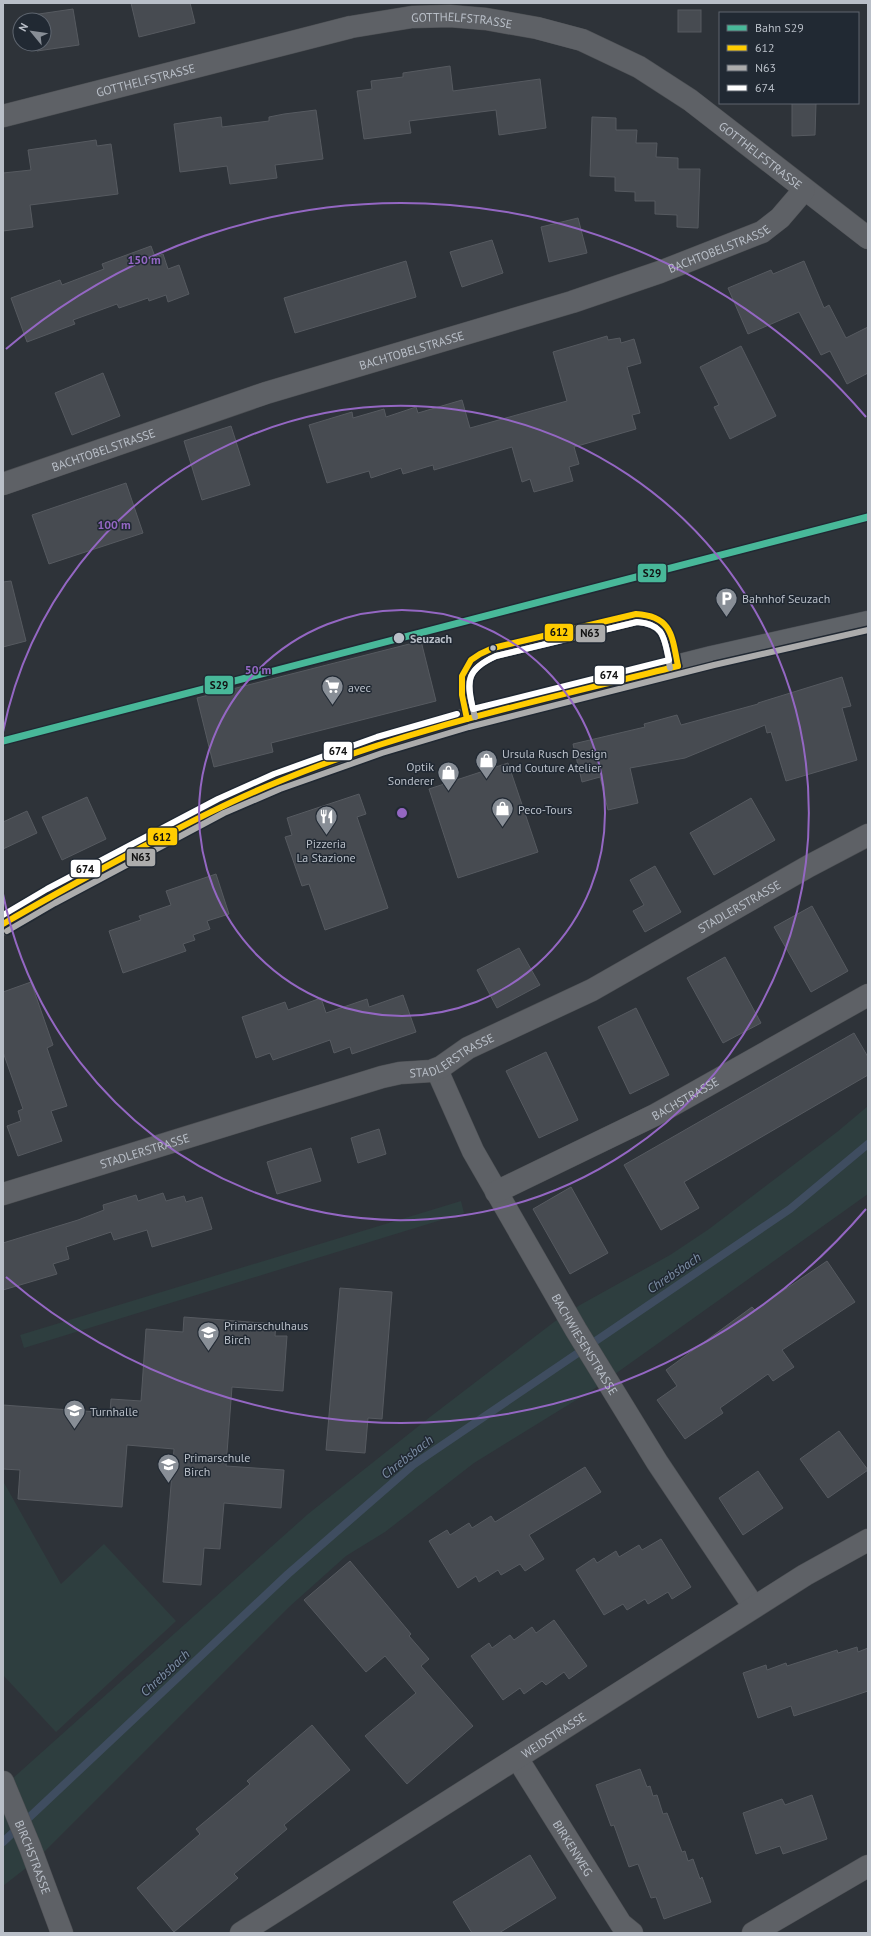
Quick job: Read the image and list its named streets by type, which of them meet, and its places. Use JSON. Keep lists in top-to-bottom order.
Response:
{
  "streets": {
    "street": [
      "GOTTHELFSTRASSE",
      "BACHTOBELSTRASSE",
      "STADLERSTRASSE",
      "BACHSTRASSE",
      "BACHWIESENSTRASSE",
      "WEIDSTRASSE",
      "BIRKENWEG",
      "BIRCHSTRASSE"
    ]
  },
  "crossings": [
    ["GOTTHELFSTRASSE", "BACHTOBELSTRASSE"],
    ["STADLERSTRASSE", "BACHWIESENSTRASSE"],
    ["BACHSTRASSE", "BACHWIESENSTRASSE"],
    ["BACHWIESENSTRASSE", "WEIDSTRASSE"],
    ["WEIDSTRASSE", "BIRKENWEG"]
  ],
  "water": ["Chrebsbach"],
  "places": {
    "parking": ["Bahnhof Seuzach"],
    "other": ["Seuzach"],
    "supermarket": ["avec"],
    "shop": ["Ursula Rusch Design und Couture Atelier", "Optik Sonderer", "Peco-Tours"],
    "restaurant": ["Pizzeria La Stazione"],
    "school or university": ["Primarschulhaus Birch", "Turnhalle", "Primarschule Birch"]
  },
  "lines": [
    "rail line S29",
    "transit line 612",
    "transit line N63",
    "transit line 674"
  ],
  "legend": [
    "Bahn S29",
    "612",
    "N63",
    "674"
  ],
  "north": "top left",
  "rings": ["150 m", "100 m", "50 m"]
}
